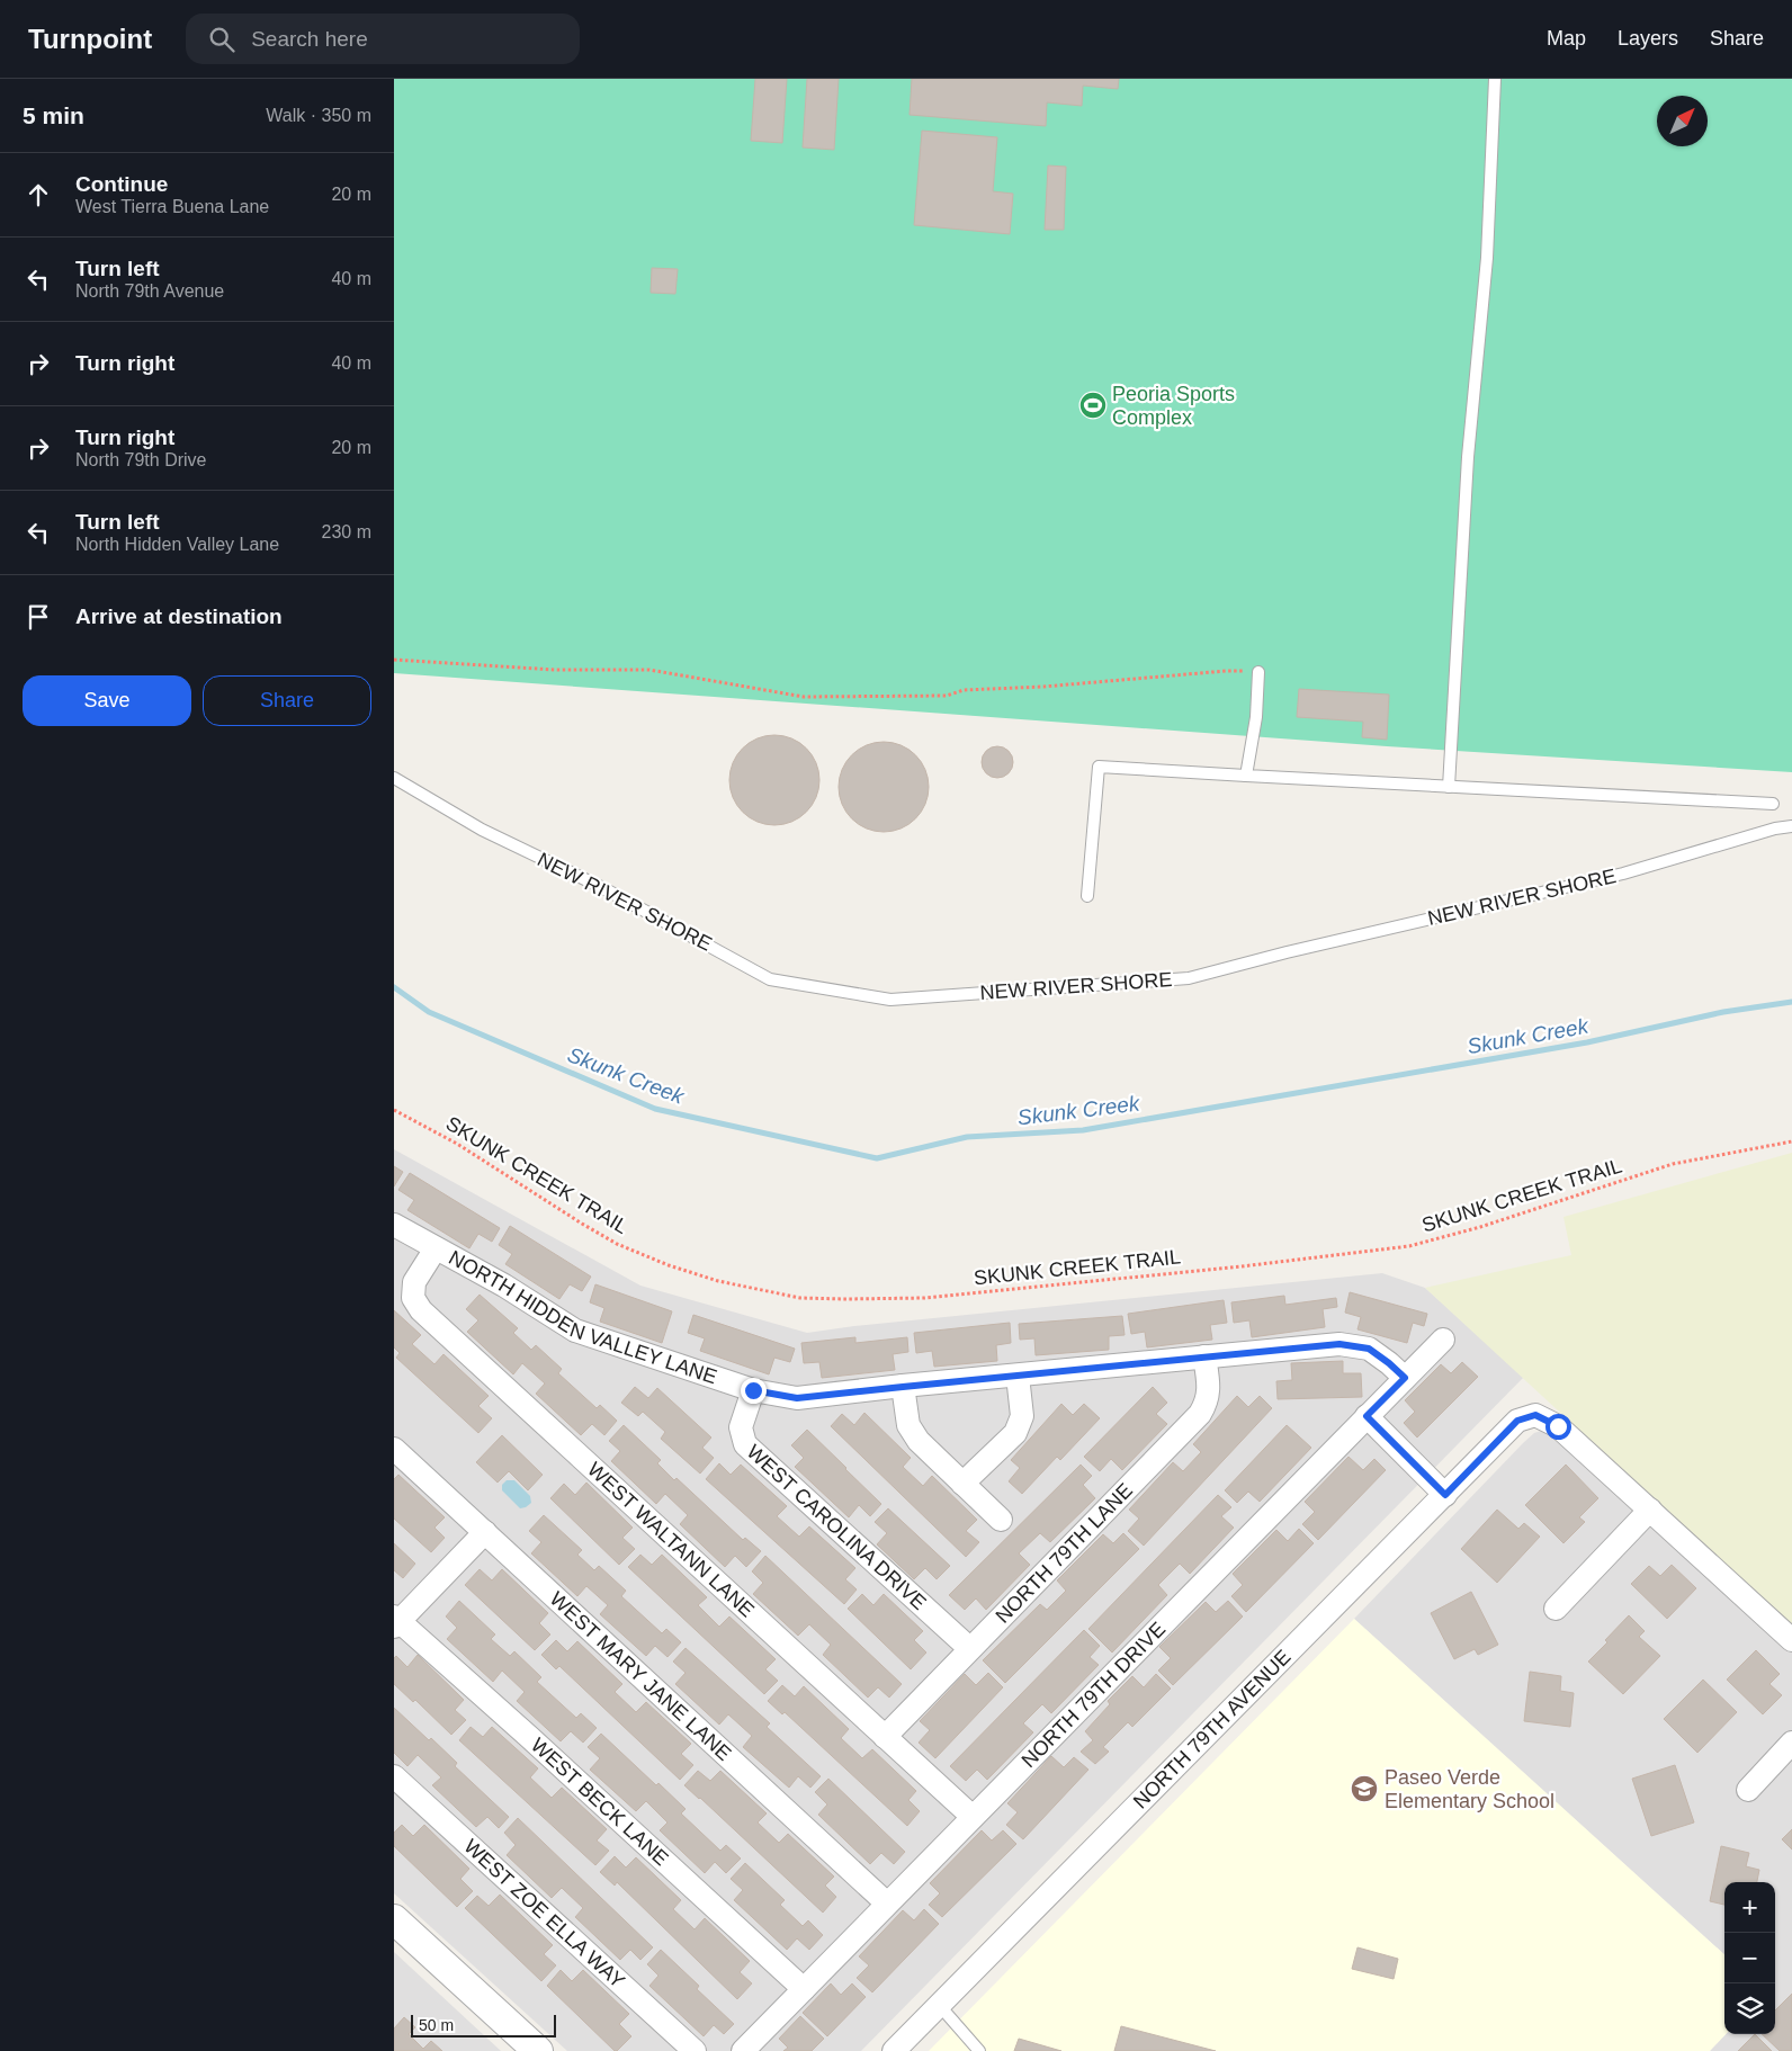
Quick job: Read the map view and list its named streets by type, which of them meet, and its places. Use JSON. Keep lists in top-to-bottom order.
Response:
{
  "streets": {
    "street": [
      "NORTH HIDDEN VALLEY LANE",
      "WEST CAROLINA DRIVE",
      "WEST WALTANN LANE",
      "NORTH 79TH LANE",
      "WEST MARY JANE LANE",
      "NORTH 79TH DRIVE",
      "NORTH 79TH AVENUE",
      "WEST BECK LANE",
      "WEST ZOE ELLA WAY"
    ],
    "lane": ["NEW RIVER SHORE"],
    "path": ["SKUNK CREEK TRAIL"]
  },
  "crossings": [
    ["NORTH HIDDEN VALLEY LANE", "WEST CAROLINA DRIVE"],
    ["NORTH HIDDEN VALLEY LANE", "WEST WALTANN LANE"],
    ["NORTH HIDDEN VALLEY LANE", "NORTH 79TH LANE"],
    ["NORTH HIDDEN VALLEY LANE", "NORTH 79TH DRIVE"],
    ["WEST CAROLINA DRIVE", "NORTH 79TH LANE"],
    ["WEST WALTANN LANE", "NORTH 79TH LANE"],
    ["WEST WALTANN LANE", "NORTH 79TH DRIVE"],
    ["WEST MARY JANE LANE", "NORTH 79TH DRIVE"],
    ["NORTH 79TH DRIVE", "WEST BECK LANE"]
  ],
  "water": ["Skunk Creek"],
  "places": {
    "sports": ["Peoria Sports Complex"],
    "school or university": ["Paseo Verde Elementary School"]
  },
  "scale_bar": "50 m",
  "north": "top right",
  "page": {
    "header": "Turnpoint",
    "search": "Search here",
    "nav": ["Map", "Layers", "Share"],
    "heading": ["5 min", "Walk · 350 m"],
    "list": [
      ["Continue", "West Tierra Buena Lane", "20 m"],
      ["Turn left", "North 79th Avenue", "40 m"],
      ["Turn right", "40 m"],
      ["Turn right", "North 79th Drive", "20 m"],
      ["Turn left", "North Hidden Valley Lane", "230 m"],
      "Arrive at destination"
    ],
    "buttons": ["Save", "Share"],
    "map_buttons": ["+", "−"],
    "scale": "50 m"
  }
}
